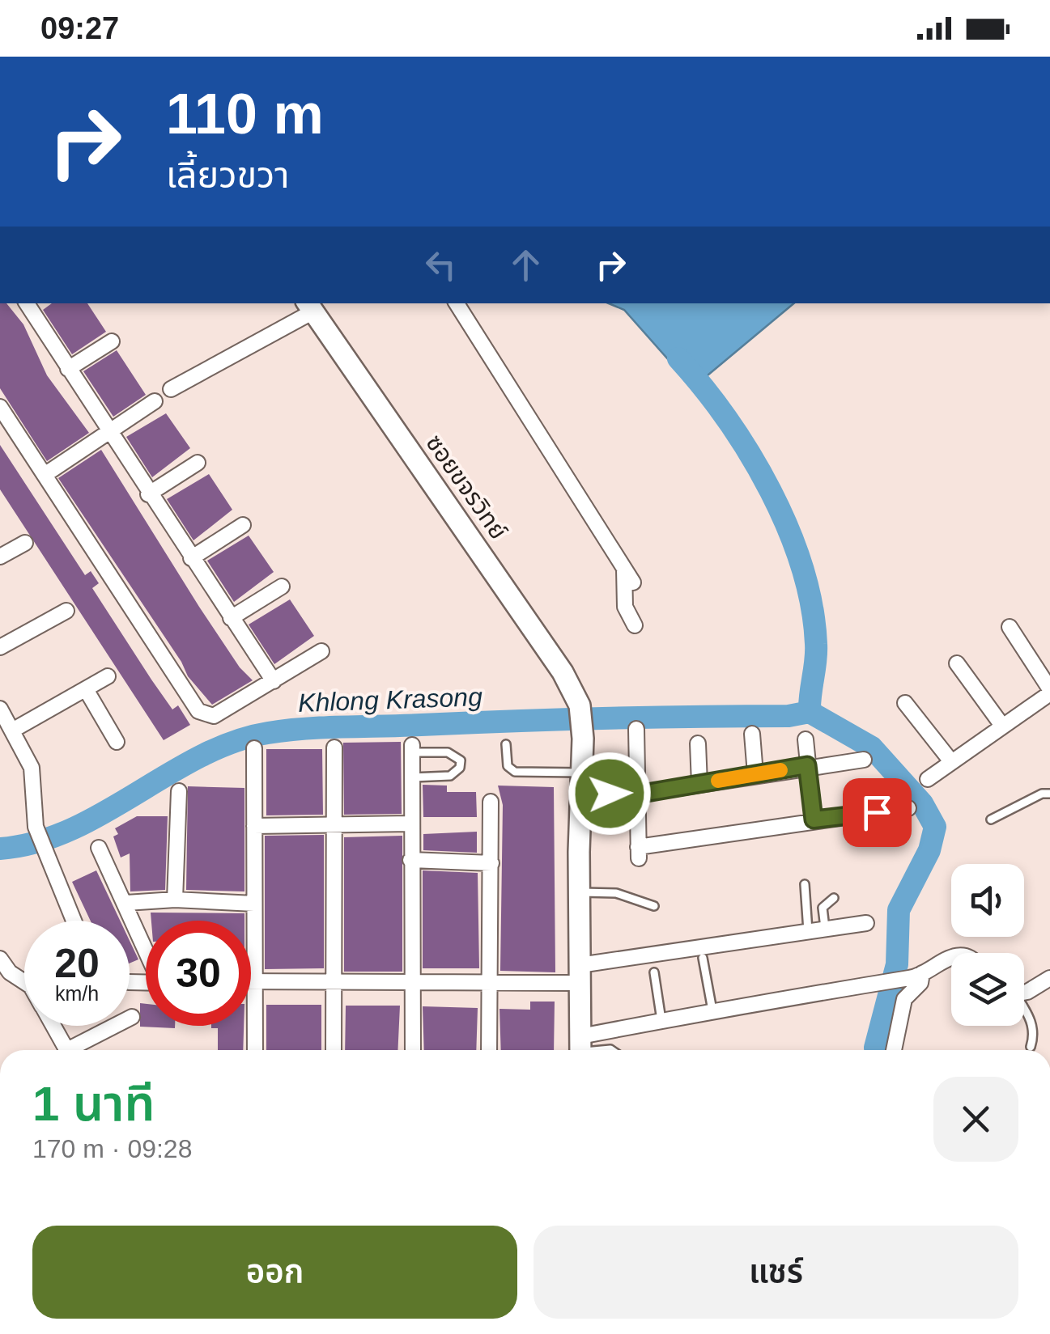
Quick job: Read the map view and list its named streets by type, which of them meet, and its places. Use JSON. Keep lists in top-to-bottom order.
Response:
{
  "streets": {
    "street": ["ซอยขจรวิทย์"]
  },
  "water": ["Khlong Krasong"],
  "page": {
    "status": "09:27",
    "turn": ["110 m", "เลี้ยวขวา"],
    "speed": "20 km/h",
    "limit": "30",
    "heading": ["1 นาที", "170 m · 09:28"],
    "buttons": ["ออก", "แชร์"]
  }
}
